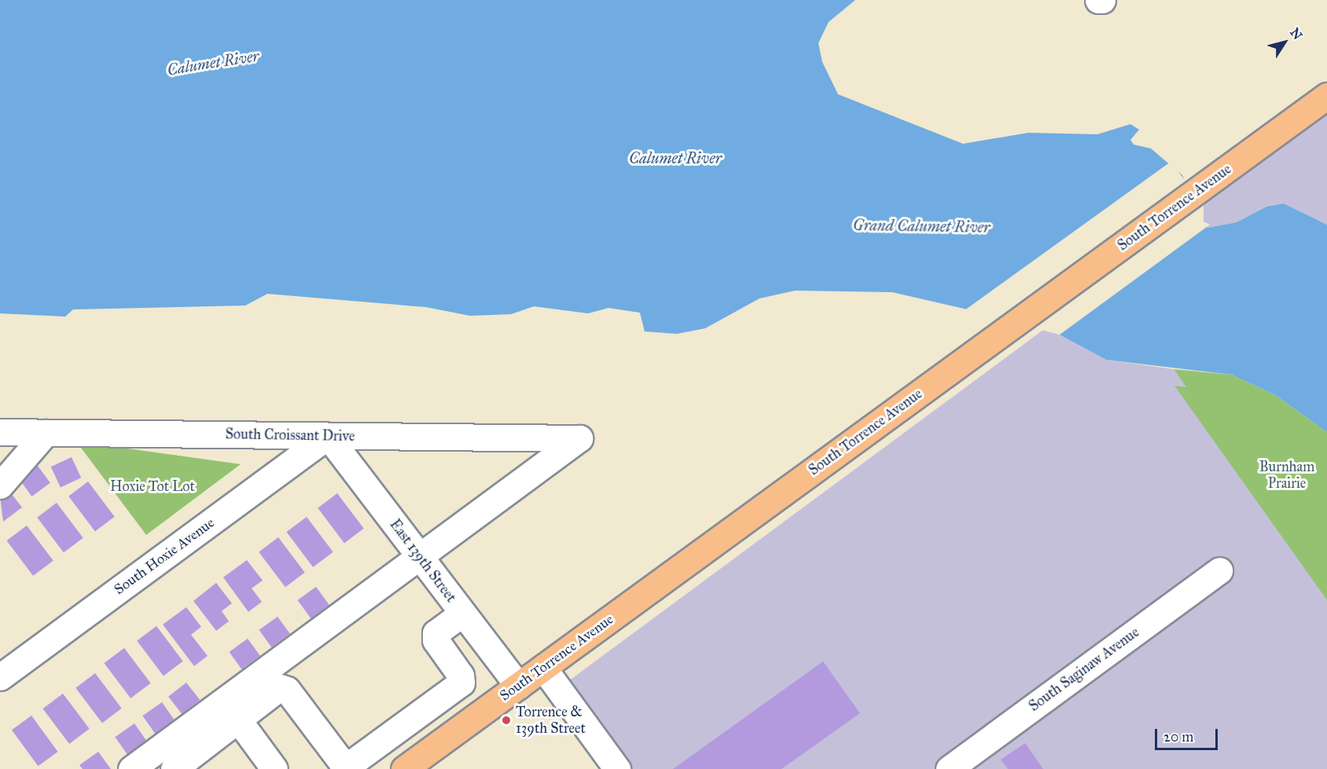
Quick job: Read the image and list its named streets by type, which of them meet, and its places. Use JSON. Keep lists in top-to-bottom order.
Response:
{
  "streets": {
    "main road": ["South Torrence Avenue"],
    "street": [
      "South Croissant Drive",
      "South Hoxie Avenue",
      "East 139th Street",
      "South Saginaw Avenue"
    ]
  },
  "crossings": [
    ["South Torrence Avenue", "East 139th Street"],
    ["South Croissant Drive", "South Hoxie Avenue"],
    ["South Croissant Drive", "East 139th Street"],
    ["South Hoxie Avenue", "East 139th Street"]
  ],
  "water": ["Calumet River", "Grand Calumet River"],
  "parks": ["Burnham Prairie", "Hoxie Tot Lot"],
  "places": ["Torrence & 139th Street"],
  "scale_bar": "20 m",
  "north": "top right"
}
